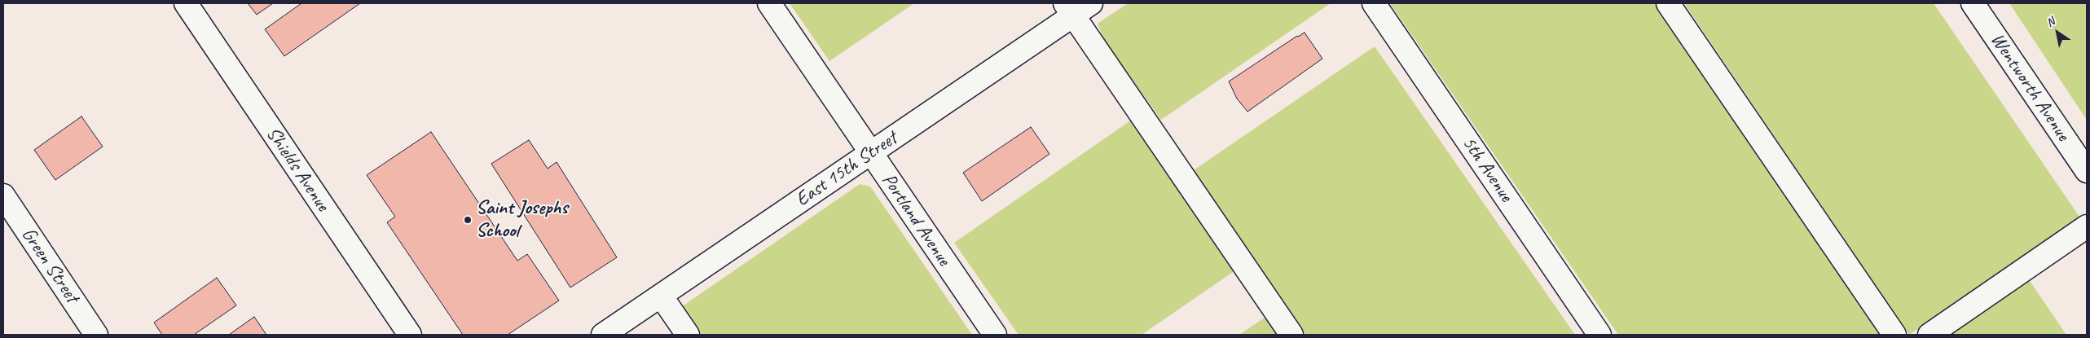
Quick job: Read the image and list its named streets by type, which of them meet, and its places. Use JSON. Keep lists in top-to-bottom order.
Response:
{
  "streets": {
    "street": [
      "Wentworth Avenue",
      "Shields Avenue",
      "East 15th Street",
      "5th Avenue",
      "Portland Avenue",
      "Green Street"
    ]
  },
  "crossings": [
    ["East 15th Street", "Portland Avenue"]
  ],
  "places": ["Saint Josephs School"],
  "north": "top left"
}
